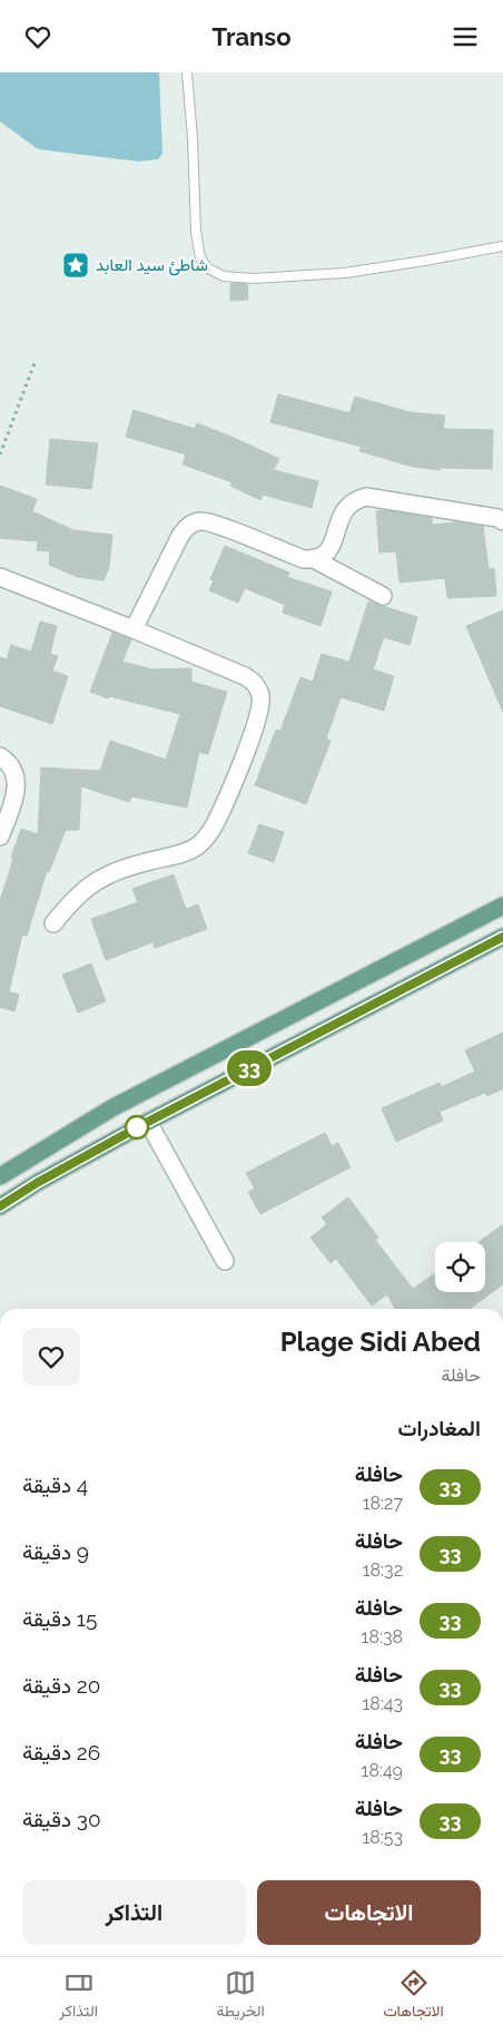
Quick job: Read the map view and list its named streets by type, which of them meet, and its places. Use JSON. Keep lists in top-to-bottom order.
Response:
{
  "places": {
    "place": ["شاطئ سيد العابد"]
  },
  "lines": ["bus line 33"],
  "page": {
    "header": "Transo",
    "on_map": "33",
    "heading": [
      ["Plage Sidi Abed", "حافلة"],
      "المغادرات"
    ],
    "list": [
      {
        "mark": "33",
        "name": "حافلة",
        "note": "18:27",
        "value": "4 دقيقة"
      },
      {
        "mark": "33",
        "name": "حافلة",
        "note": "18:32",
        "value": "9 دقيقة"
      },
      {
        "mark": "33",
        "name": "حافلة",
        "note": "18:38",
        "value": "15 دقيقة"
      },
      {
        "mark": "33",
        "name": "حافلة",
        "note": "18:43",
        "value": "20 دقيقة"
      },
      {
        "mark": "33",
        "name": "حافلة",
        "note": "18:49",
        "value": "26 دقيقة"
      },
      {
        "mark": "33",
        "name": "حافلة",
        "note": "18:53",
        "value": "30 دقيقة"
      }
    ],
    "buttons": ["الاتجاهات", "التذاكر"],
    "tabs": ["الاتجاهات", "الخريطة", "التذاكر"]
  }
}
